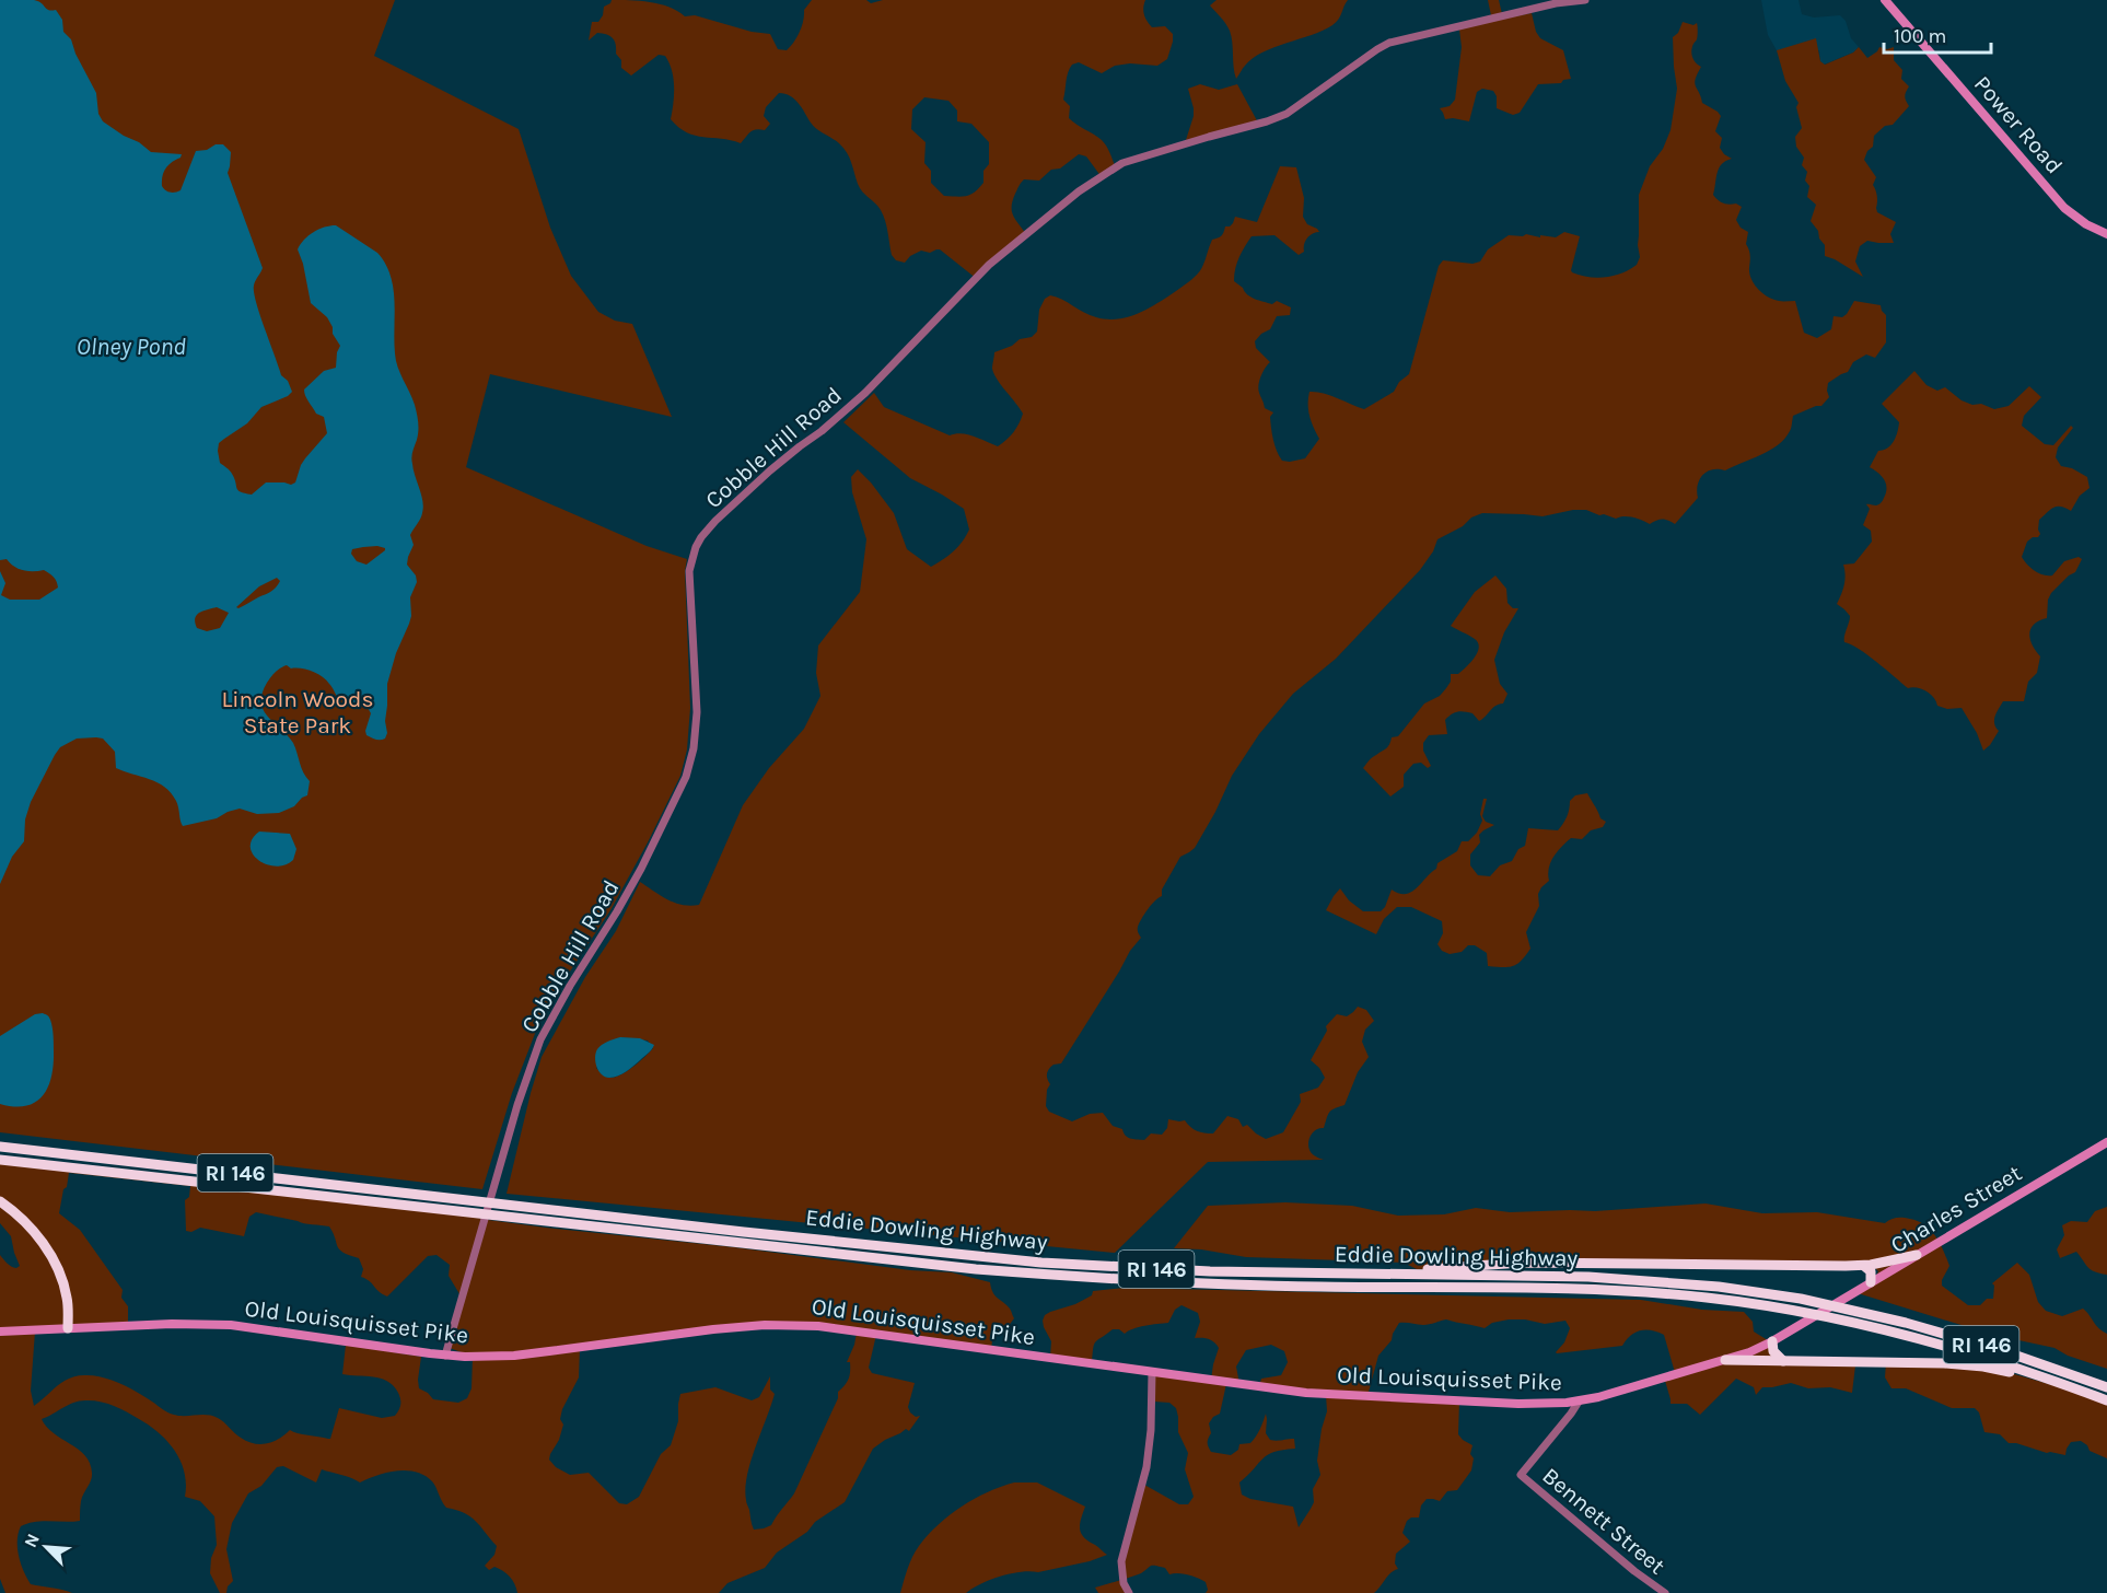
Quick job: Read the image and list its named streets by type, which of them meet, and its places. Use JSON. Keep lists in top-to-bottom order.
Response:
{
  "streets": {
    "highway": ["RI 146", "Eddie Dowling Highway"],
    "main road": ["Power Road", "Charles Street", "Old Louisquisset Pike"],
    "street": ["Cobble Hill Road", "Bennett Street"]
  },
  "crossings": [
    ["Cobble Hill Road", "Old Louisquisset Pike"],
    ["RI 146", "Eddie Dowling Highway"],
    ["Charles Street", "Old Louisquisset Pike"],
    ["Old Louisquisset Pike", "Bennett Street"]
  ],
  "water": ["Olney Pond"],
  "parks": ["Lincoln Woods State Park"],
  "scale_bar": "100 m",
  "north": "top left"
}
